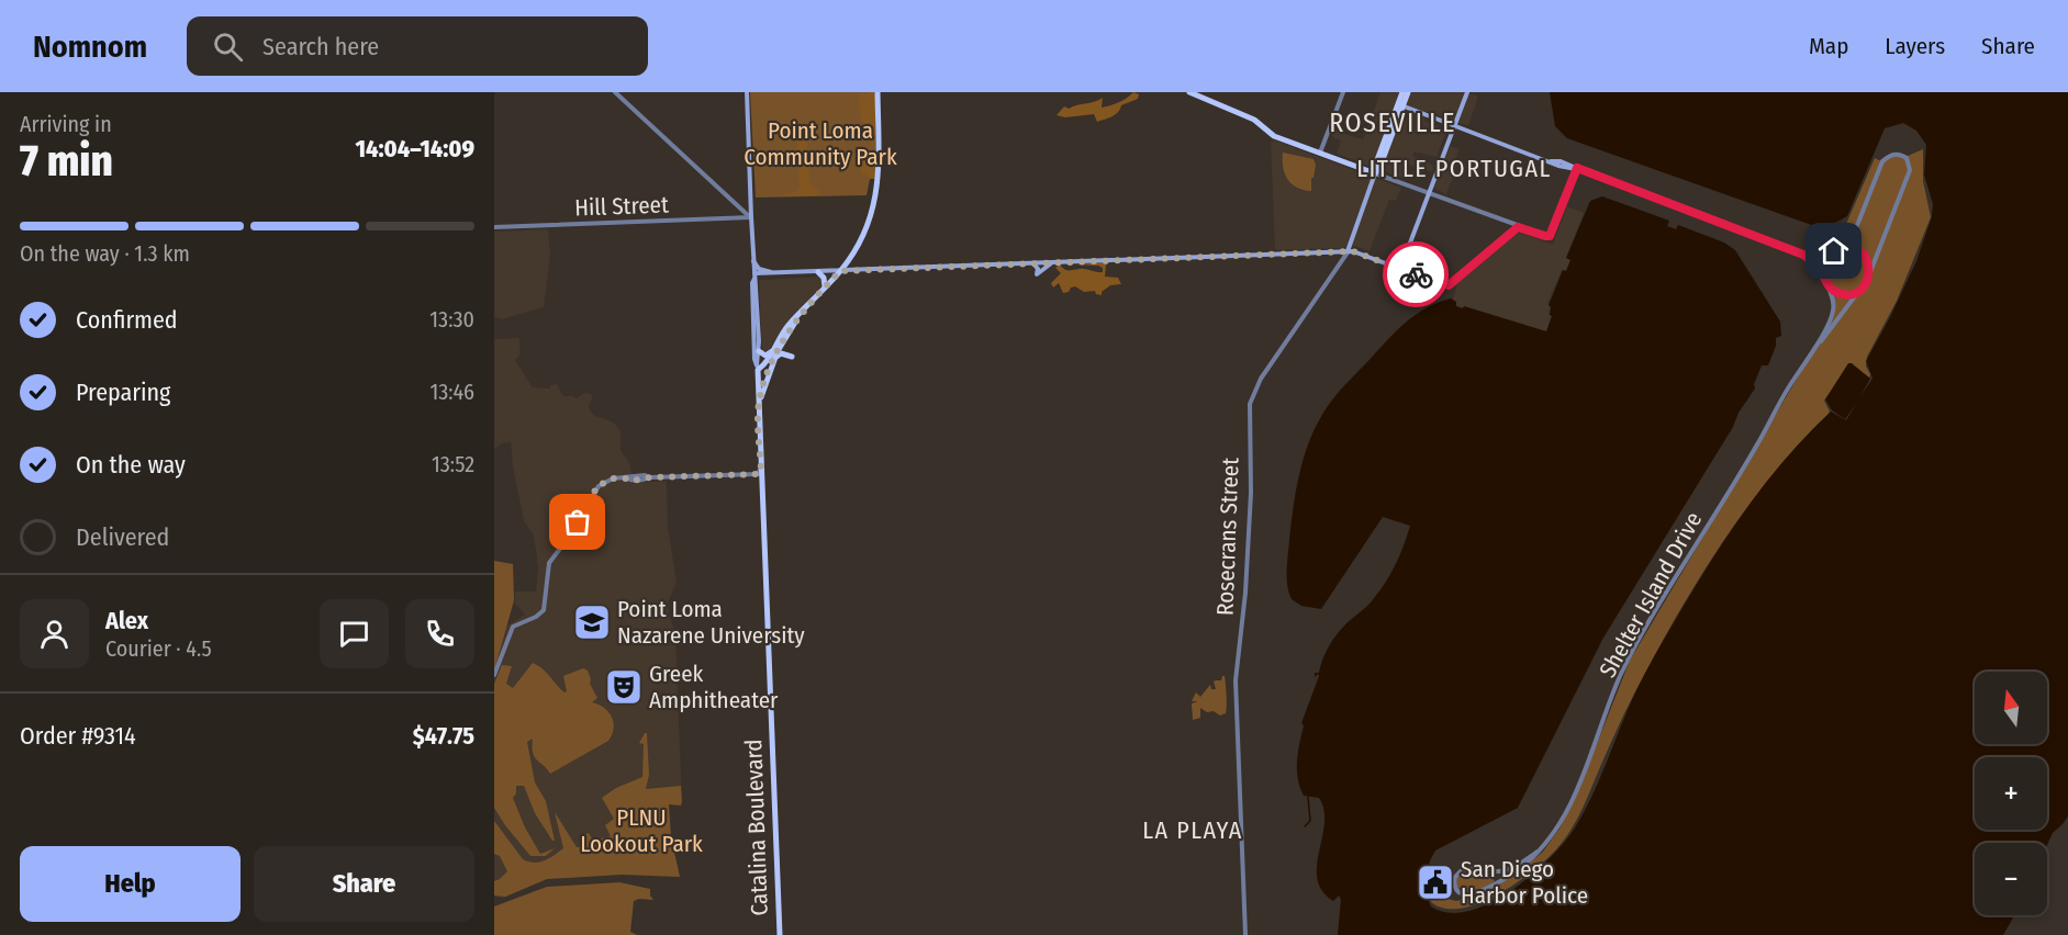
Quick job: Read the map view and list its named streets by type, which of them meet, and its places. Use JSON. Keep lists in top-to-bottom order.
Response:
{
  "streets": {
    "main road": ["Rosecrans Street", "Shelter Island Drive", "Catalina Boulevard"],
    "street": ["Hill Street"]
  },
  "crossings": [
    ["Hill Street", "Catalina Boulevard"]
  ],
  "districts": ["ROSEVILLE", "LITTLE PORTUGAL", "LA PLAYA"],
  "parks": ["Point Loma Community Park", "PLNU Lookout Park"],
  "places": {
    "school or university": ["Point Loma Nazarene University"],
    "theatre": ["Greek Amphitheater"],
    "public building": ["San Diego Harbor Police"]
  },
  "north": "top",
  "page": {
    "header": "Nomnom",
    "search": "Search here",
    "nav": ["Map", "Layers", "Share"],
    "heading": ["7 min", "Arriving in", "14:04–14:09"],
    "panel": [
      "Alex",
      "Courier · 4.5",
      "Order #9314",
      "$47.75"
    ],
    "bar": "On the way · 1.3 km",
    "list": [
      ["Confirmed", "13:30"],
      ["Preparing", "13:46"],
      ["On the way", "13:52"],
      "Delivered"
    ],
    "map_buttons": ["+", "−"],
    "buttons": ["Help", "Share"]
  }
}
